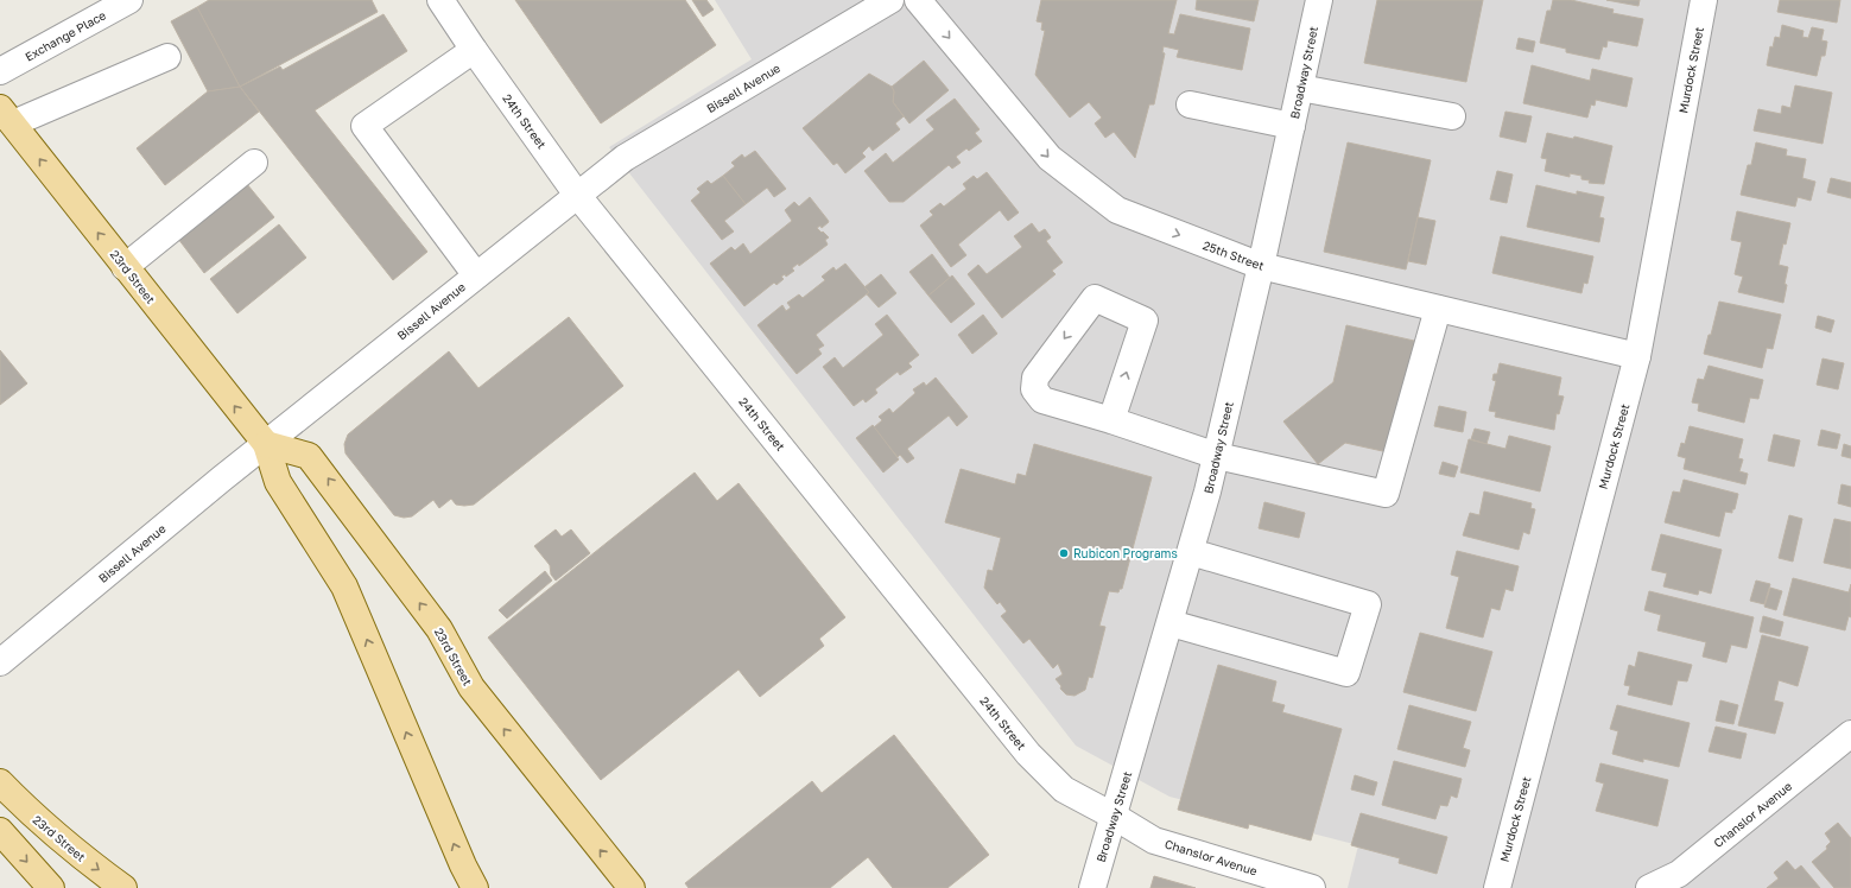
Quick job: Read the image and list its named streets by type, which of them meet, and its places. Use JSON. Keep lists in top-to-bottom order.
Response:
{
  "streets": {
    "main road": ["23rd Street"],
    "street": [
      "Exchange Place",
      "Murdock Street",
      "Broadway Street",
      "Bissell Avenue",
      "24th Street",
      "25th Street",
      "Chanslor Avenue"
    ]
  },
  "crossings": [
    ["Murdock Street", "25th Street"],
    ["Broadway Street", "24th Street"],
    ["Broadway Street", "25th Street"],
    ["Broadway Street", "Chanslor Avenue"],
    ["Bissell Avenue", "24th Street"],
    ["Bissell Avenue", "23rd Street"],
    ["24th Street", "Chanslor Avenue"]
  ],
  "one_way": ["25th Street"],
  "places": ["Rubicon Programs"]
}
